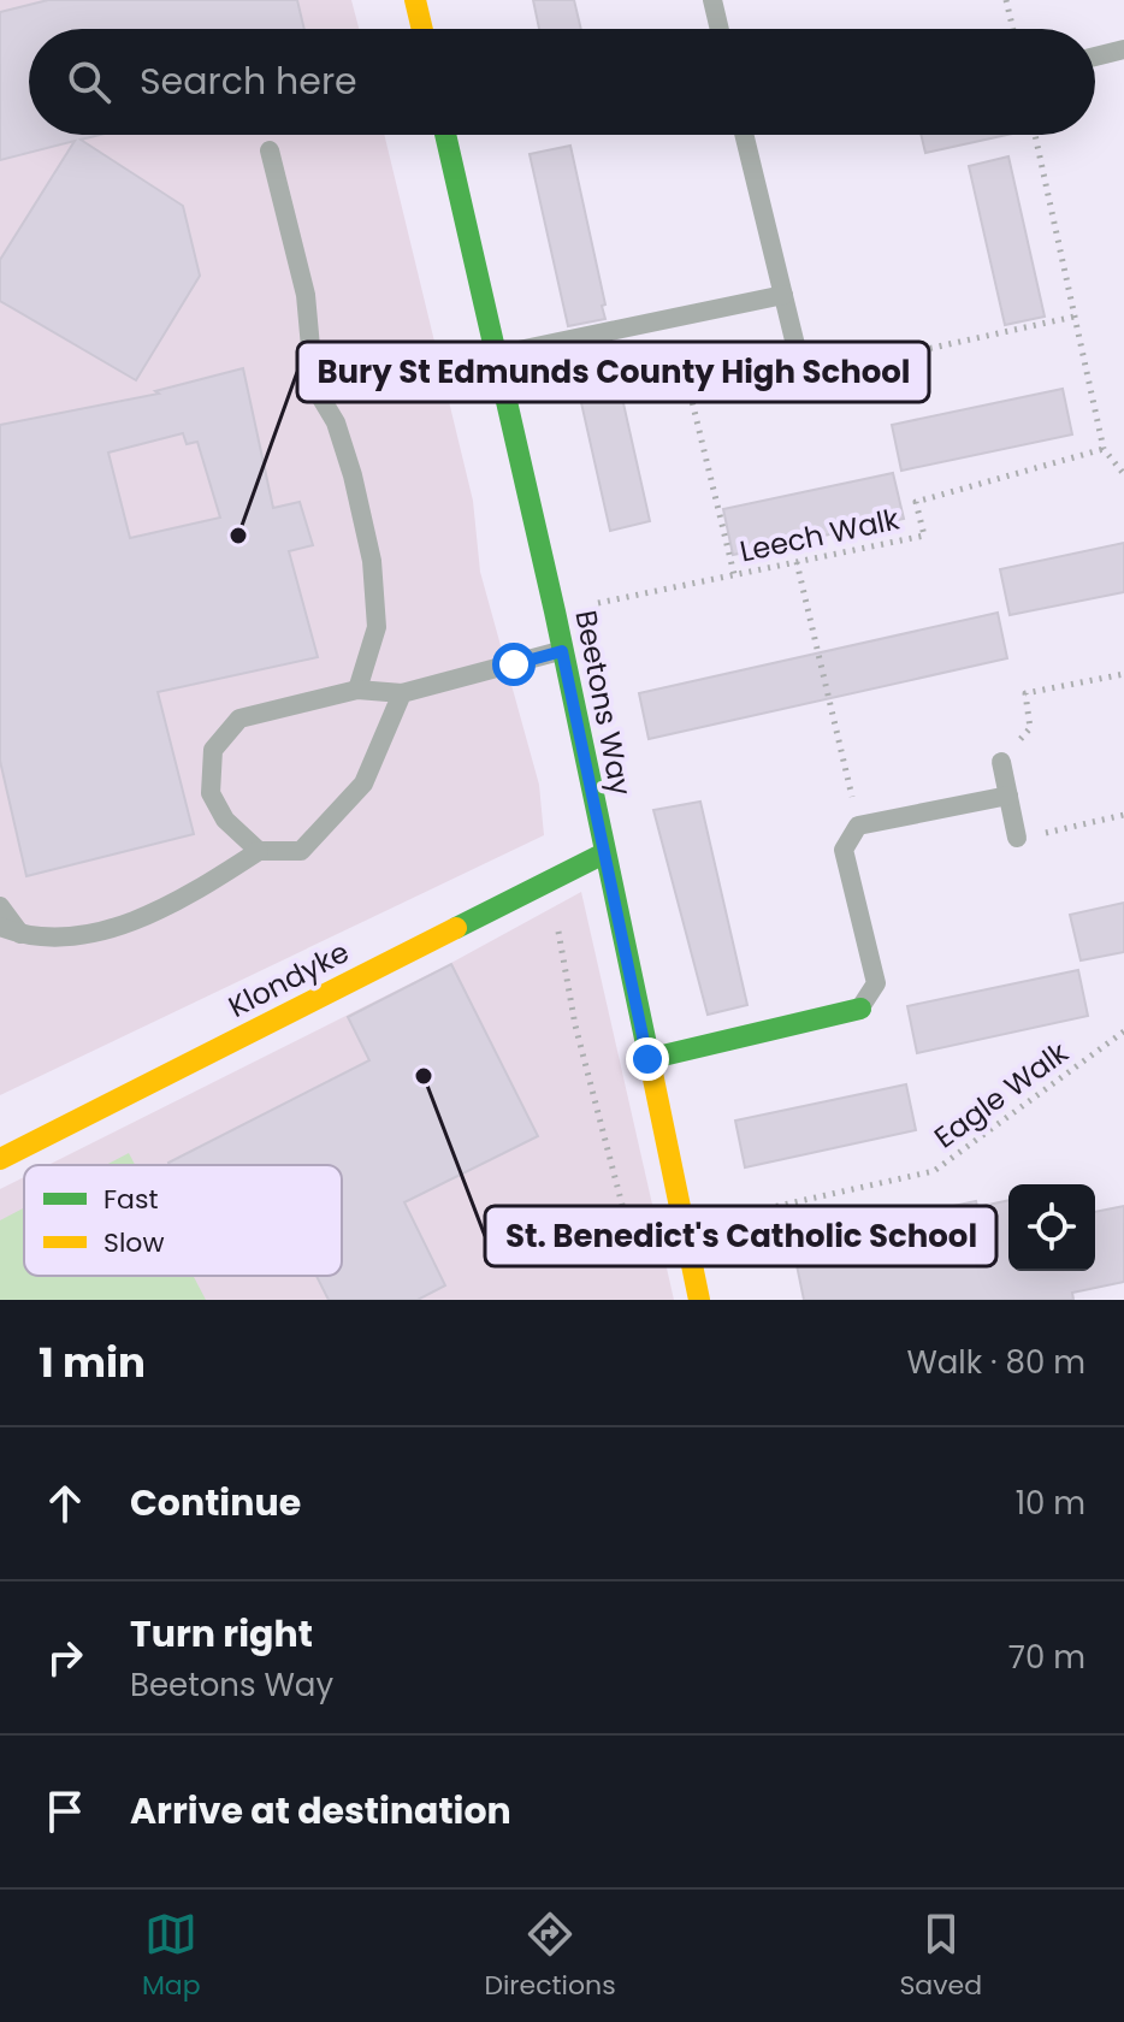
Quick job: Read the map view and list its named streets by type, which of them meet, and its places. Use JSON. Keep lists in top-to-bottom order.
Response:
{
  "streets": {
    "street": ["Beetons Way", "Klondyke"],
    "path": ["Leech Walk", "Eagle Walk"]
  },
  "crossings": [
    ["Leech Walk", "Beetons Way"],
    ["Beetons Way", "Klondyke"]
  ],
  "places": ["Bury St Edmunds County High School", "St. Benedict's Catholic School"],
  "legend": ["Fast", "Slow"],
  "page": {
    "search": "Search here",
    "heading": ["1 min", "Walk · 80 m"],
    "list": [
      ["Continue", "10 m"],
      ["Turn right", "Beetons Way", "70 m"],
      "Arrive at destination"
    ],
    "nav": ["Map", "Directions", "Saved"]
  }
}
